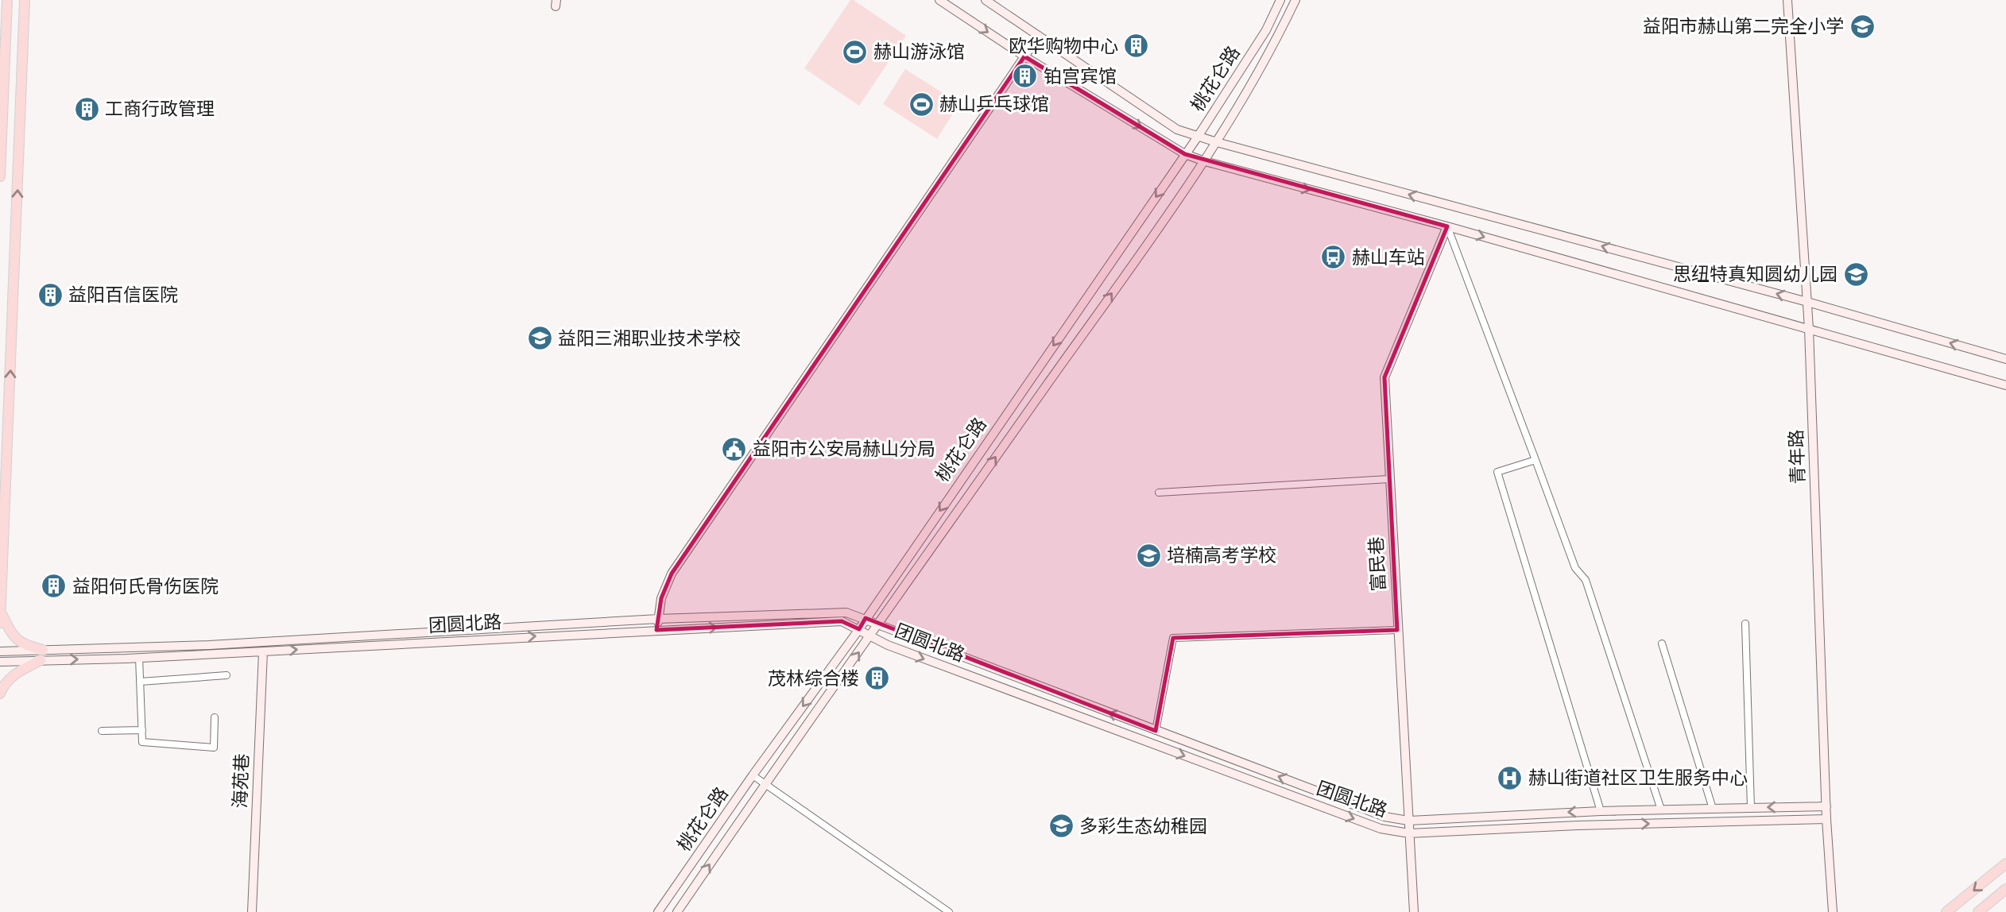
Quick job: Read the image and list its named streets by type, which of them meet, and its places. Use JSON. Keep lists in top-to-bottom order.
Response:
{
  "streets": {
    "main road": [
      "桃花仑路",
      "青年路",
      "富民巷",
      "团圆北路",
      "海苑巷"
    ]
  },
  "crossings": [
    ["桃花仑路", "团圆北路"],
    ["青年路", "团圆北路"],
    ["富民巷", "团圆北路"],
    ["团圆北路", "海苑巷"]
  ],
  "places": {
    "school or university": [
      "益阳市赫山第二完全小学",
      "思纽特真知圆幼儿园",
      "益阳三湘职业技术学校",
      "培楠高考学校",
      "多彩生态幼稚园"
    ],
    "building": [
      "欧华购物中心",
      "铂宫宾馆",
      "工商行政管理",
      "益阳百信医院",
      "益阳何氏骨伤医院",
      "茂林综合楼"
    ],
    "sports": ["赫山游泳馆", "赫山乒乓球馆"],
    "bus stop": ["赫山车站"],
    "public building": ["益阳市公安局赫山分局"],
    "hospital": ["赫山街道社区卫生服务中心"]
  }
}
